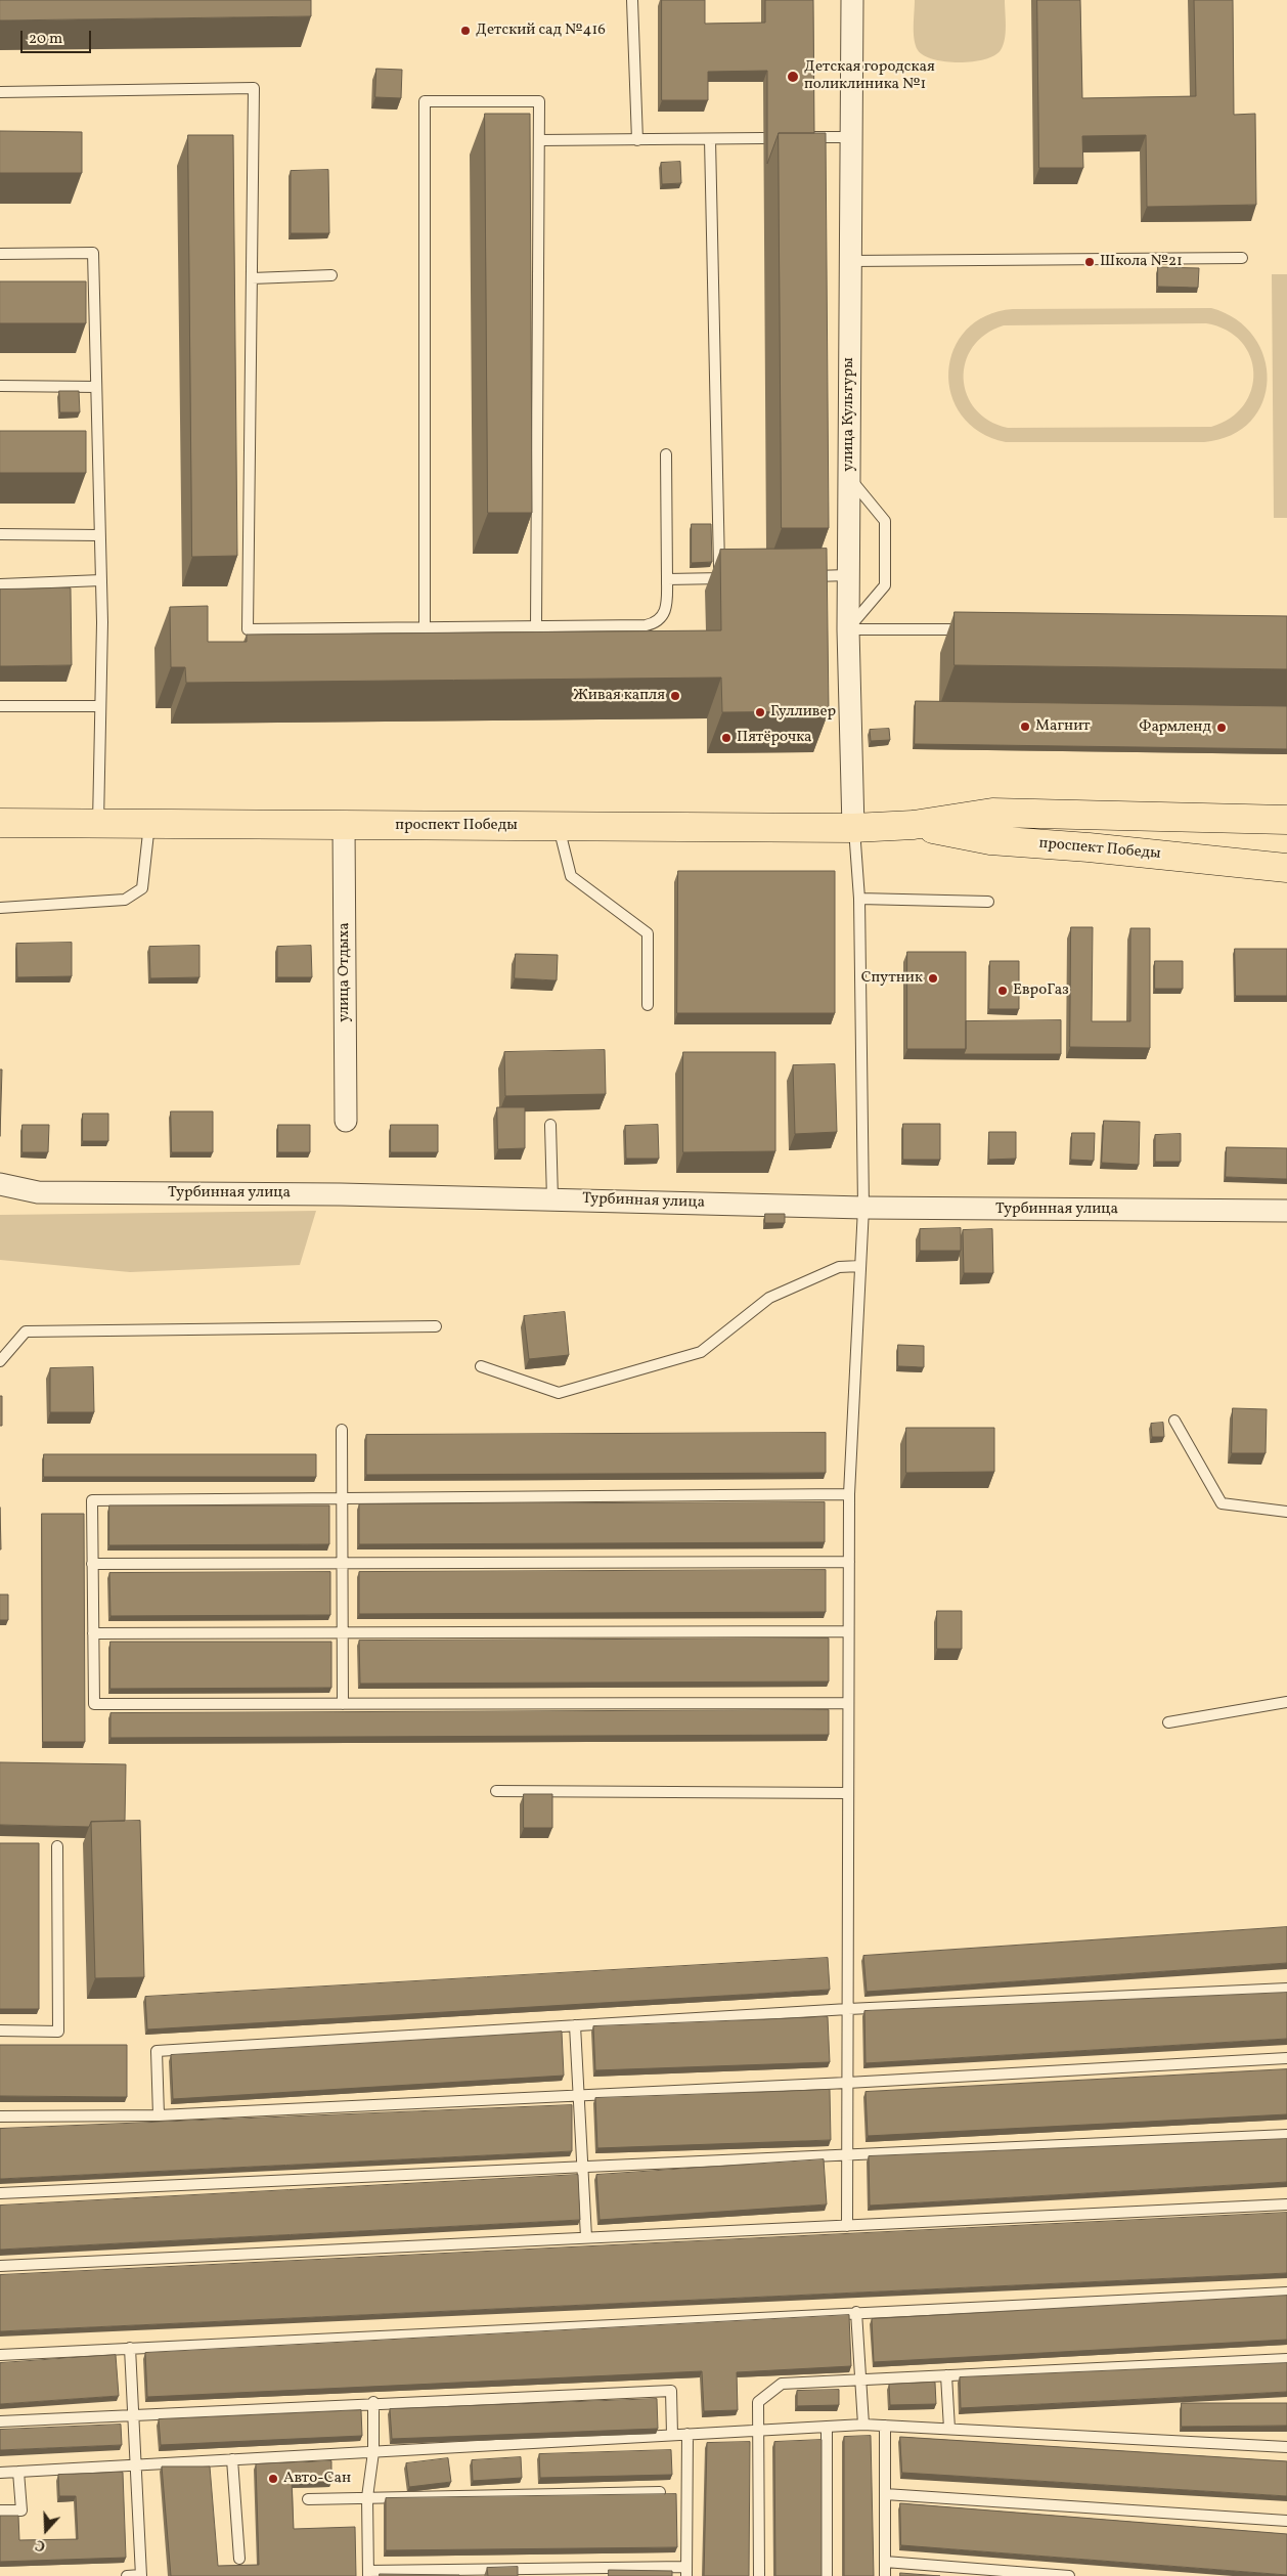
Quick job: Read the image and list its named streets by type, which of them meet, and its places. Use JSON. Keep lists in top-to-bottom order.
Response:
{
  "streets": {
    "main road": ["проспект Победы"],
    "street": ["улица Культуры", "улица Отдыха", "Турбинная улица"]
  },
  "crossings": [
    ["улица Культуры", "проспект Победы"],
    ["проспект Победы", "улица Отдыха"]
  ],
  "places": [
    "Детский сад №416",
    "Детская городская поликлиника №1",
    "Школа №21",
    "Живая капля",
    "Гулливер",
    "Магнит",
    "Фармленд",
    "Пятёрочка",
    "Спутник",
    "ЕвроГаз",
    "Авто-Сан"
  ],
  "scale_bar": "20 m",
  "north": "bottom"
}
